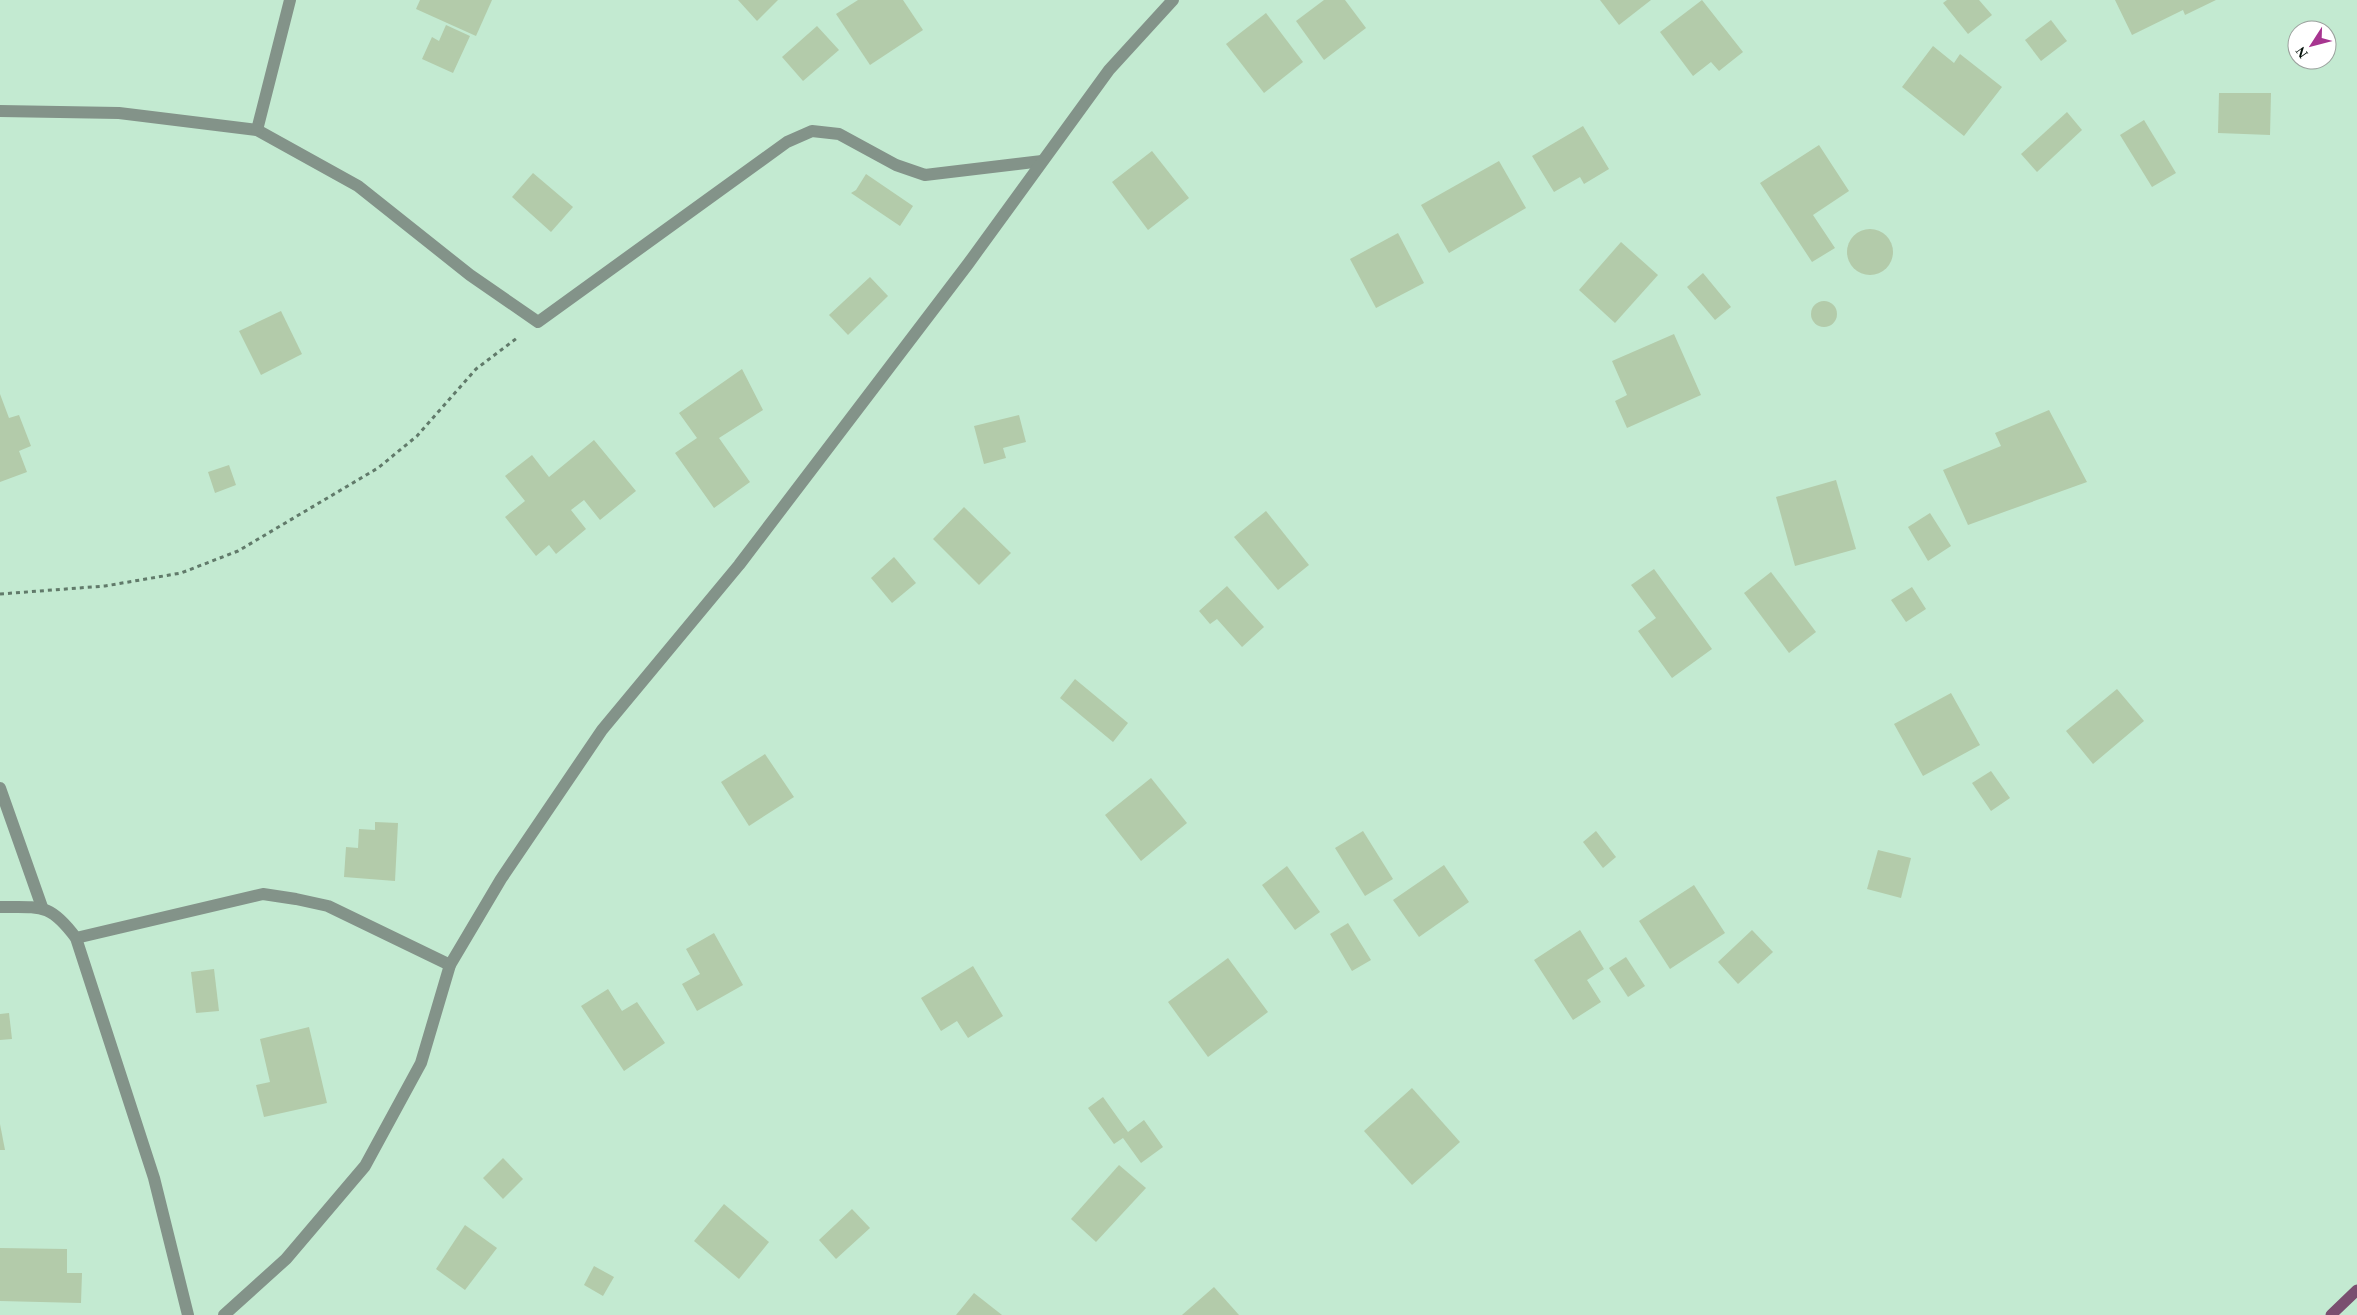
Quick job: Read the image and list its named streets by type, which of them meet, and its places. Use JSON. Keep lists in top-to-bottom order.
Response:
{
  "north": "bottom left"
}
